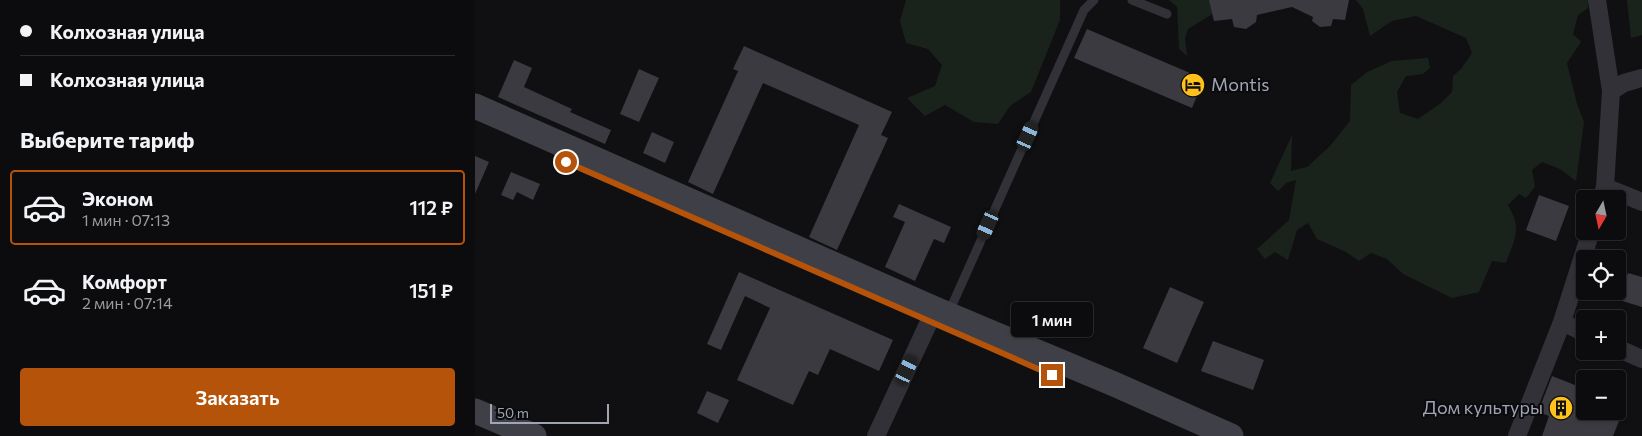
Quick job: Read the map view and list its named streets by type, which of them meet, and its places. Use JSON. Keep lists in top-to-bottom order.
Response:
{
  "places": {
    "hotel": ["Montis"],
    "building": ["Дом культуры"]
  },
  "scale_bar": "50 m",
  "north": "bottom",
  "page": {
    "banner": ["Колхозная улица", "Колхозная улица"],
    "heading": "Выберите тариф",
    "list": [
      {
        "name": "Эконом",
        "note": "1 мин · 07:13",
        "value": "112 ₽"
      },
      {
        "name": "Комфорт",
        "note": "2 мин · 07:14",
        "value": "151 ₽"
      }
    ],
    "map_buttons": ["+", "−"],
    "bubble": "1 мин",
    "buttons": "Заказать",
    "scale": "50 m"
  }
}
